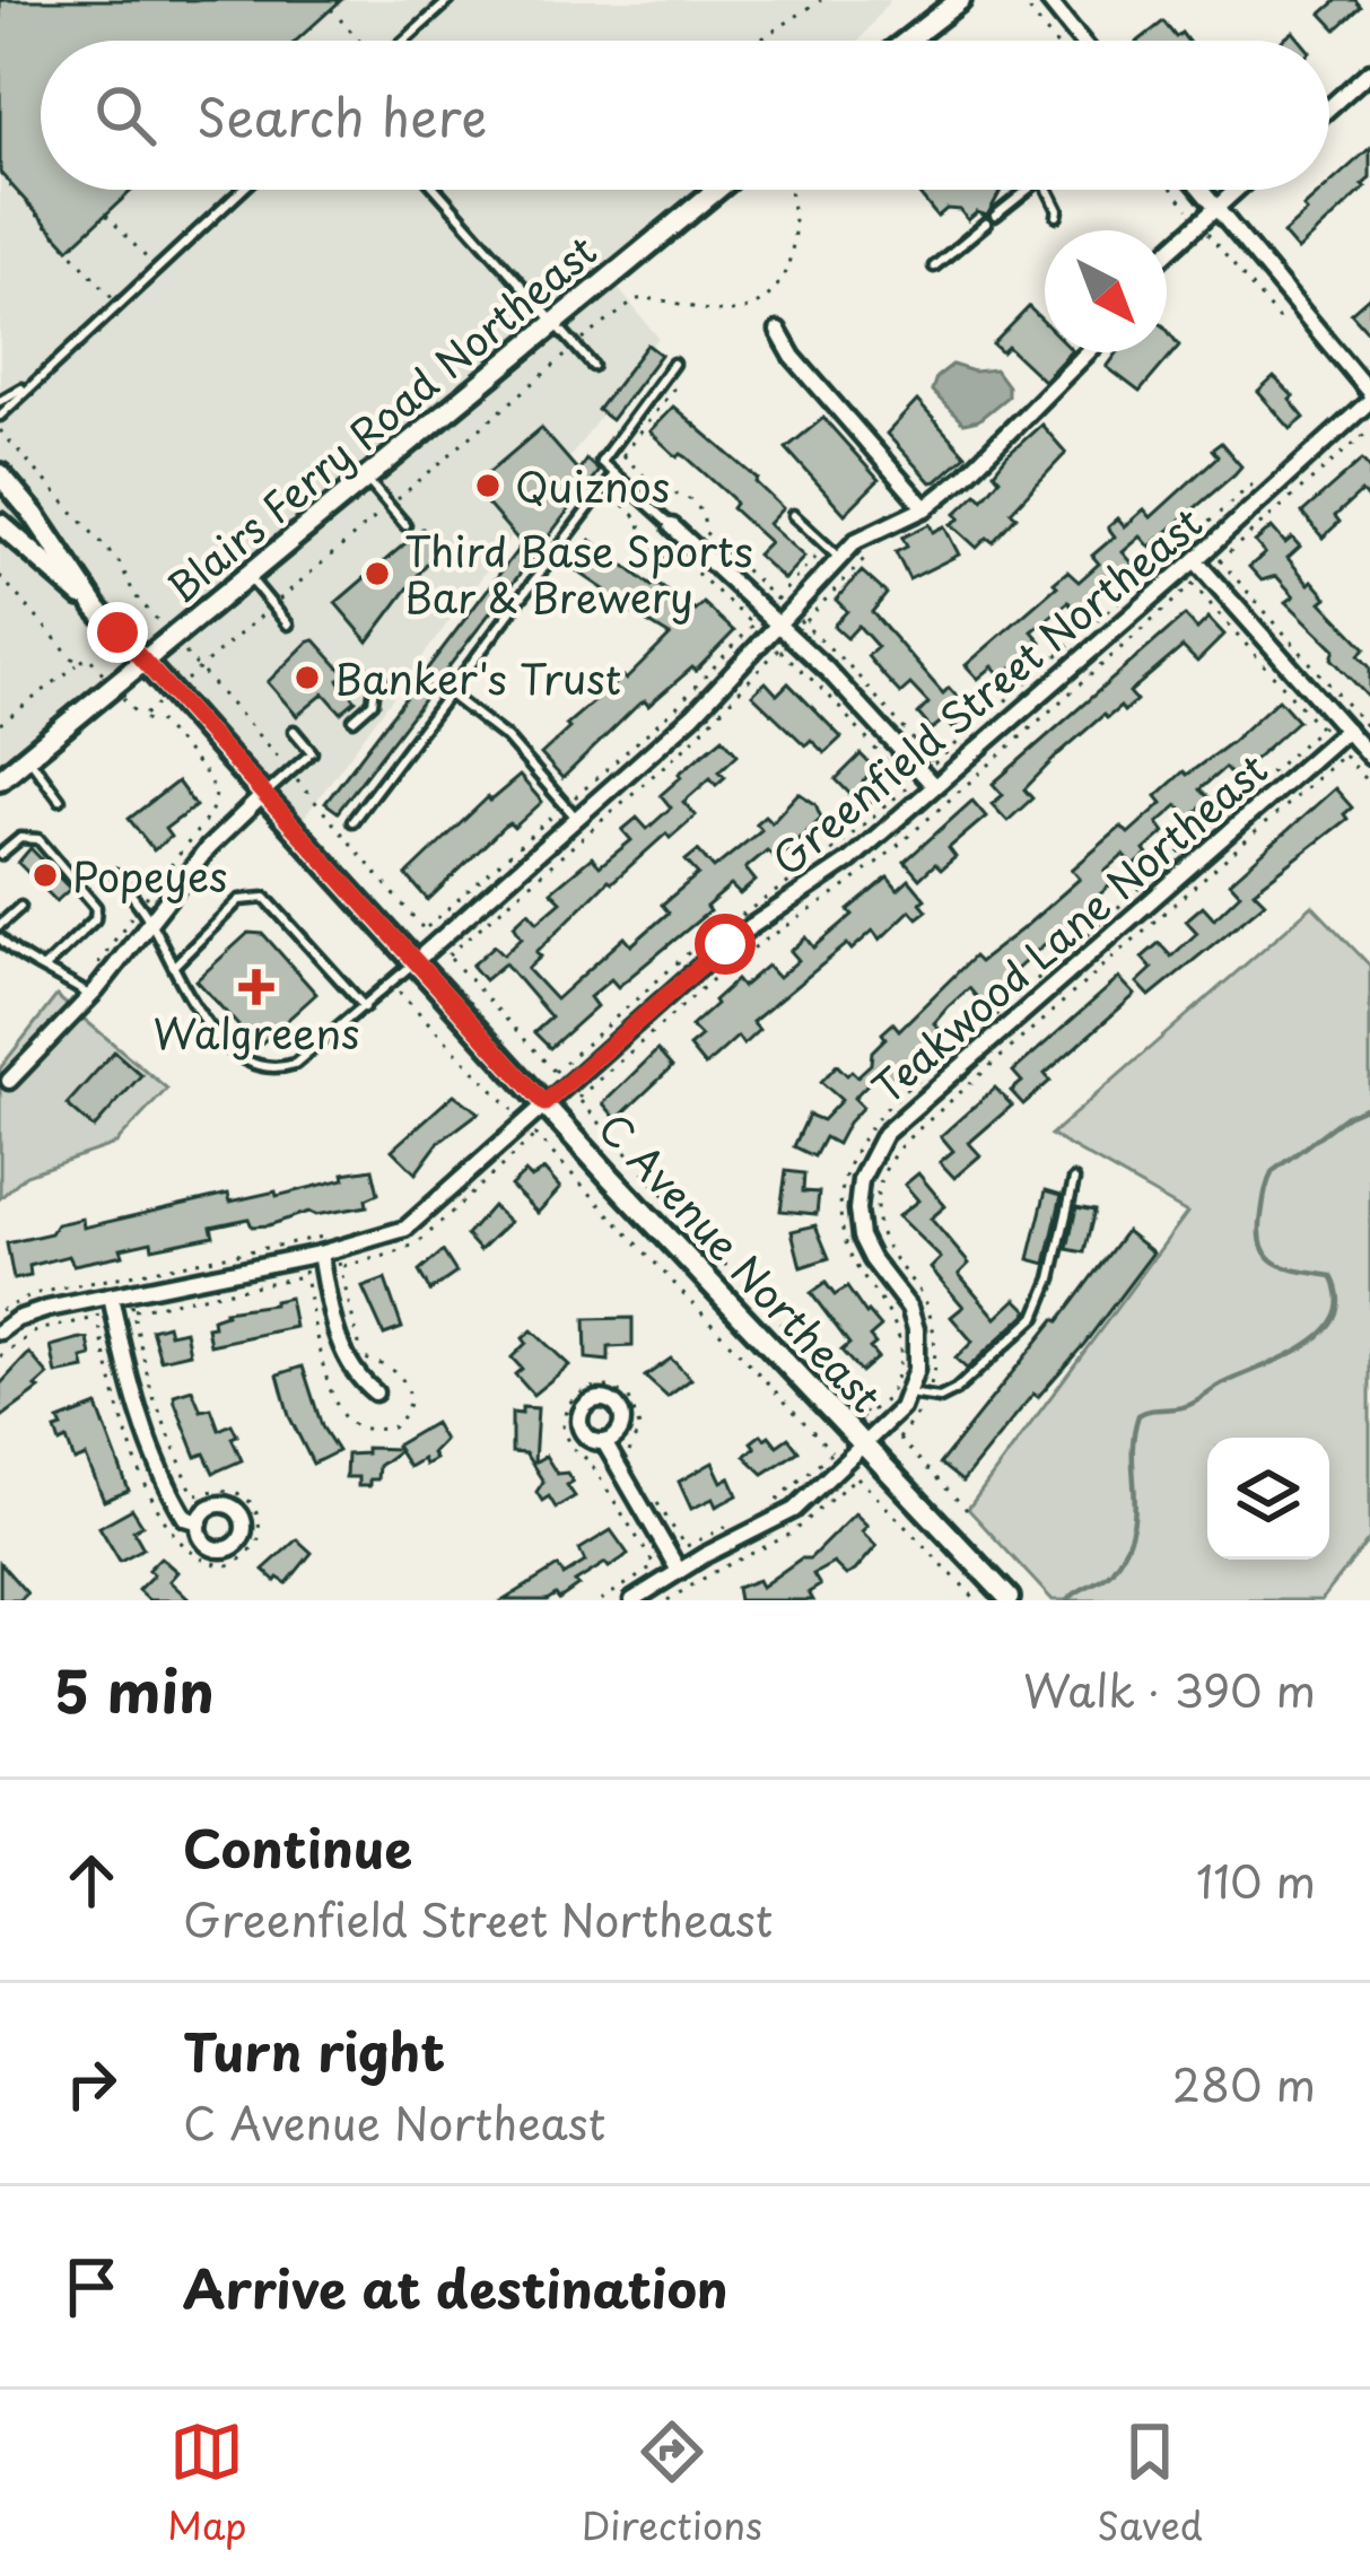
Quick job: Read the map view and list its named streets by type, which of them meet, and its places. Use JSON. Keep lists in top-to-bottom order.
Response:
{
  "streets": {
    "main road": ["Blairs Ferry Road Northeast", "C Avenue Northeast"],
    "street": ["Greenfield Street Northeast", "Teakwood Lane Northeast"]
  },
  "crossings": [
    ["Blairs Ferry Road Northeast", "C Avenue Northeast"],
    ["Greenfield Street Northeast", "C Avenue Northeast"]
  ],
  "places": {
    "other": [
      "Quiznos",
      "Third Base Sports Bar & Brewery",
      "Banker's Trust",
      "Popeyes"
    ],
    "health": ["Walgreens"]
  },
  "north": "bottom right",
  "page": {
    "search": "Search here",
    "heading": ["5 min", "Walk · 390 m"],
    "list": [
      ["Continue", "Greenfield Street Northeast", "110 m"],
      ["Turn right", "C Avenue Northeast", "280 m"],
      "Arrive at destination"
    ],
    "nav": ["Map", "Directions", "Saved"]
  }
}
